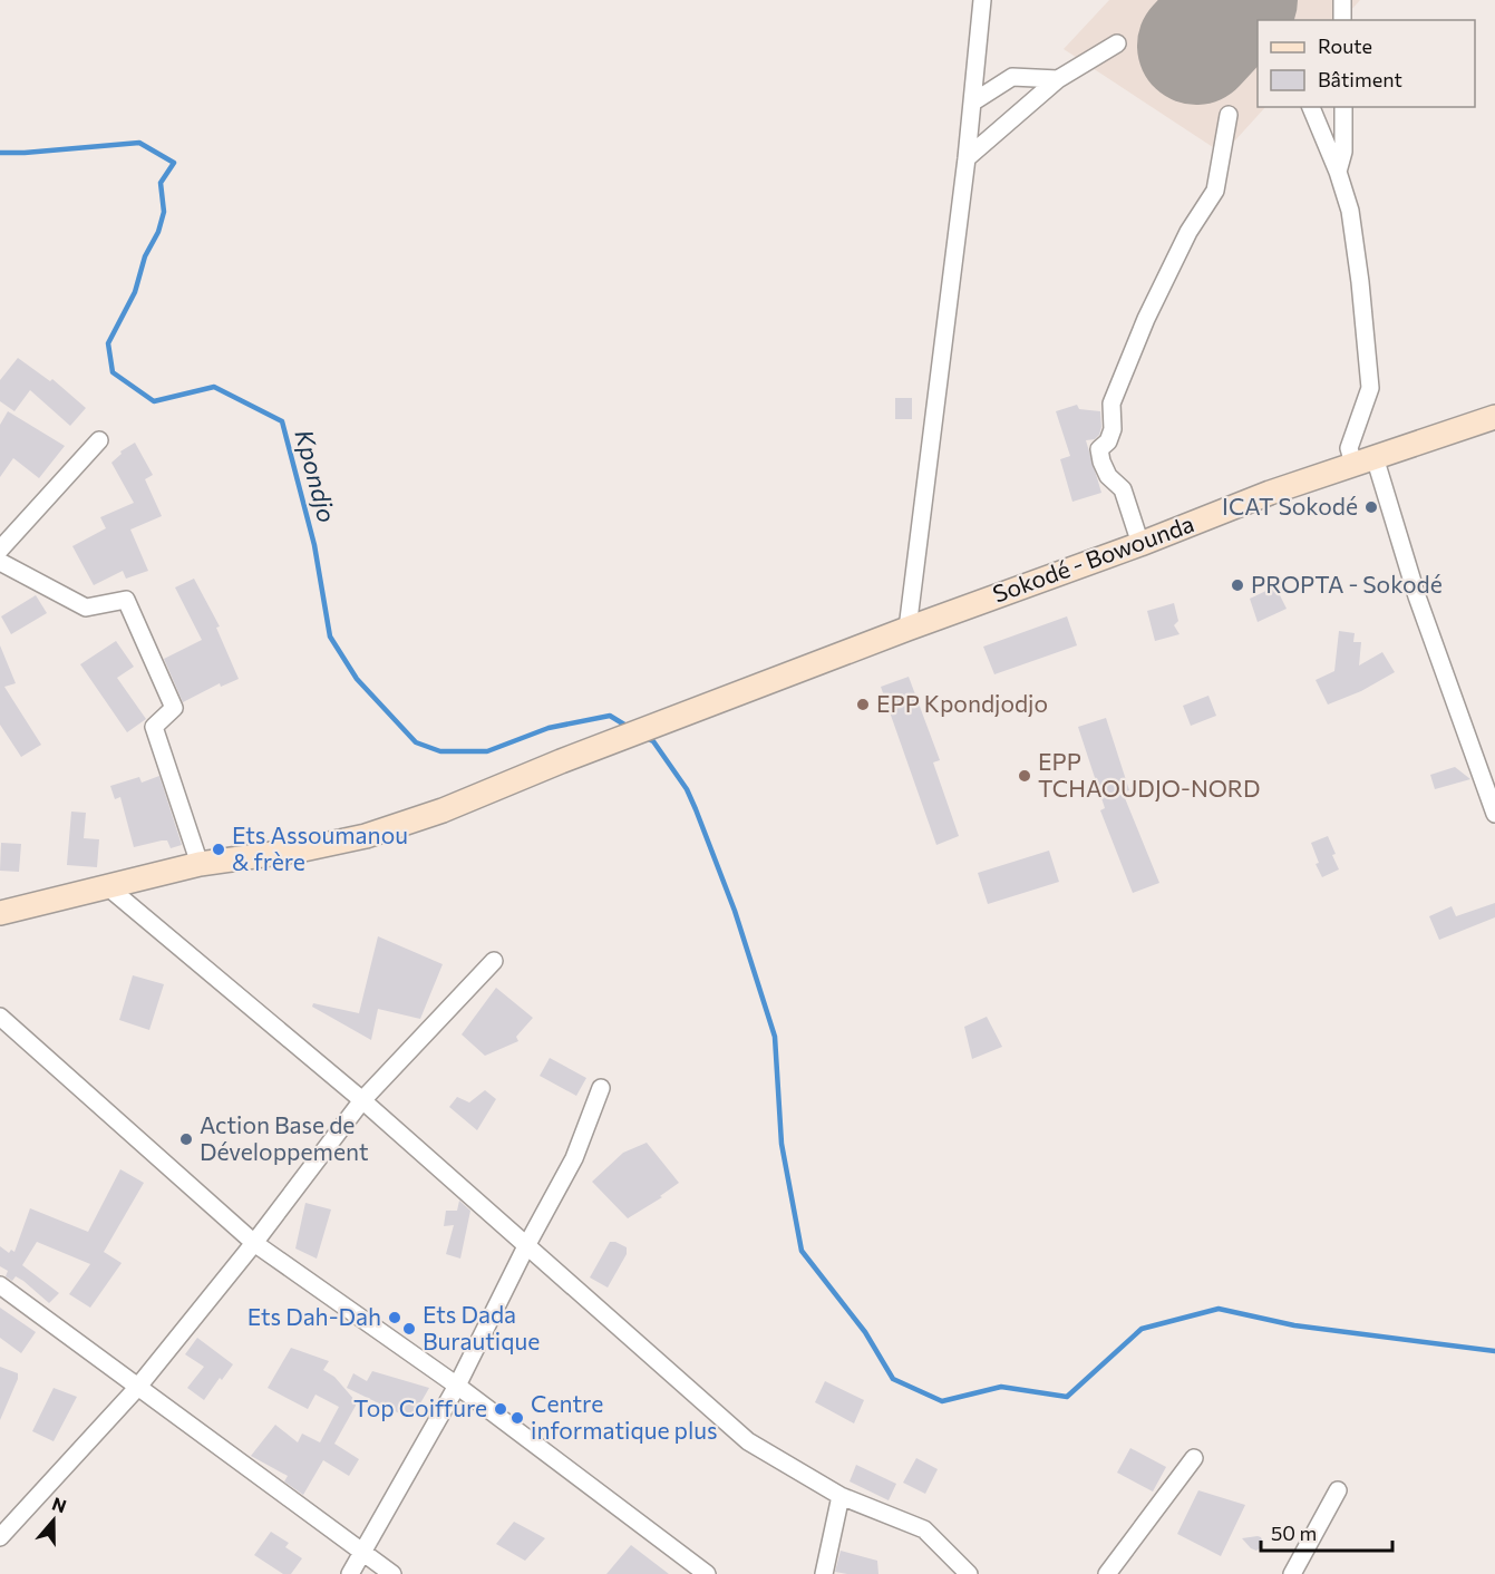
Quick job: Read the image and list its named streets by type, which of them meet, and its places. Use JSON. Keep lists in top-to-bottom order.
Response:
{
  "streets": {
    "main road": ["Sokodé - Bowounda"]
  },
  "water": ["Kpondjo"],
  "places": [
    "ICAT Sokodé",
    "PROPTA - Sokodé",
    "EPP Kpondjodjo",
    "EPP TCHAOUDJO-NORD",
    "Ets Assoumanou & frère",
    "Action Base de Développement",
    "Ets Dah-Dah",
    "Ets Dada Burautique",
    "Top Coiffure",
    "Centre informatique plus"
  ],
  "legend": ["Route", "Bâtiment"],
  "scale_bar": "50 m",
  "north": "top"
}
